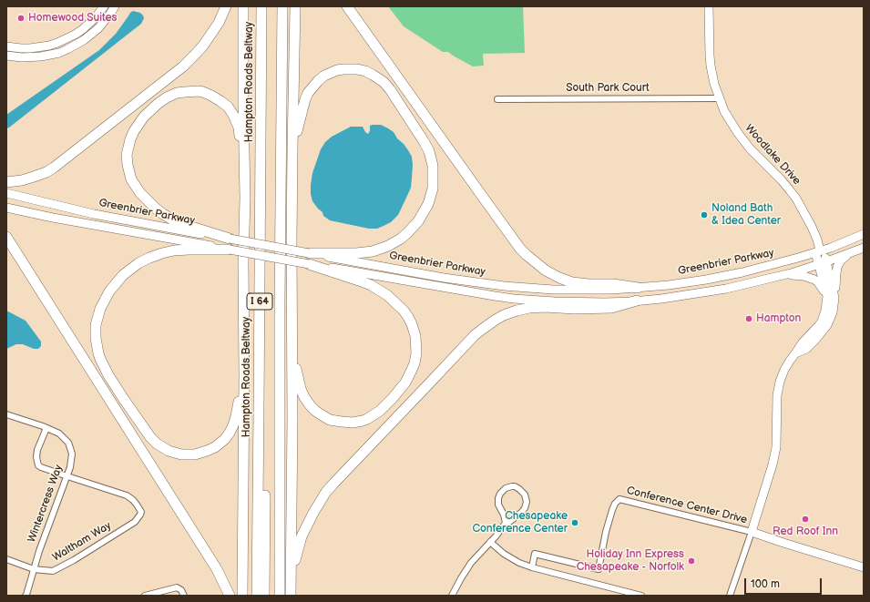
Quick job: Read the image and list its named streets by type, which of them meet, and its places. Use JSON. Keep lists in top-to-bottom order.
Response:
{
  "streets": {
    "highway": ["Hampton Roads Beltway", "I 64"],
    "main road": ["Woodlake Drive", "Greenbrier Parkway"],
    "street": [
      "South Park Court",
      "Wintercress Way",
      "Conference Center Drive",
      "Waltham Way"
    ]
  },
  "crossings": [
    ["South Park Court", "Woodlake Drive"],
    ["Woodlake Drive", "Greenbrier Parkway"],
    ["Woodlake Drive", "Conference Center Drive"],
    ["Wintercress Way", "Waltham Way"]
  ],
  "places": [
    "Homewood Suites",
    "Noland Bath & Idea Center",
    "Hampton",
    "Red Roof Inn",
    "Chesapeake Conference Center",
    "Holiday Inn Express Chesapeake - Norfolk"
  ],
  "scale_bar": "100 m"
}
